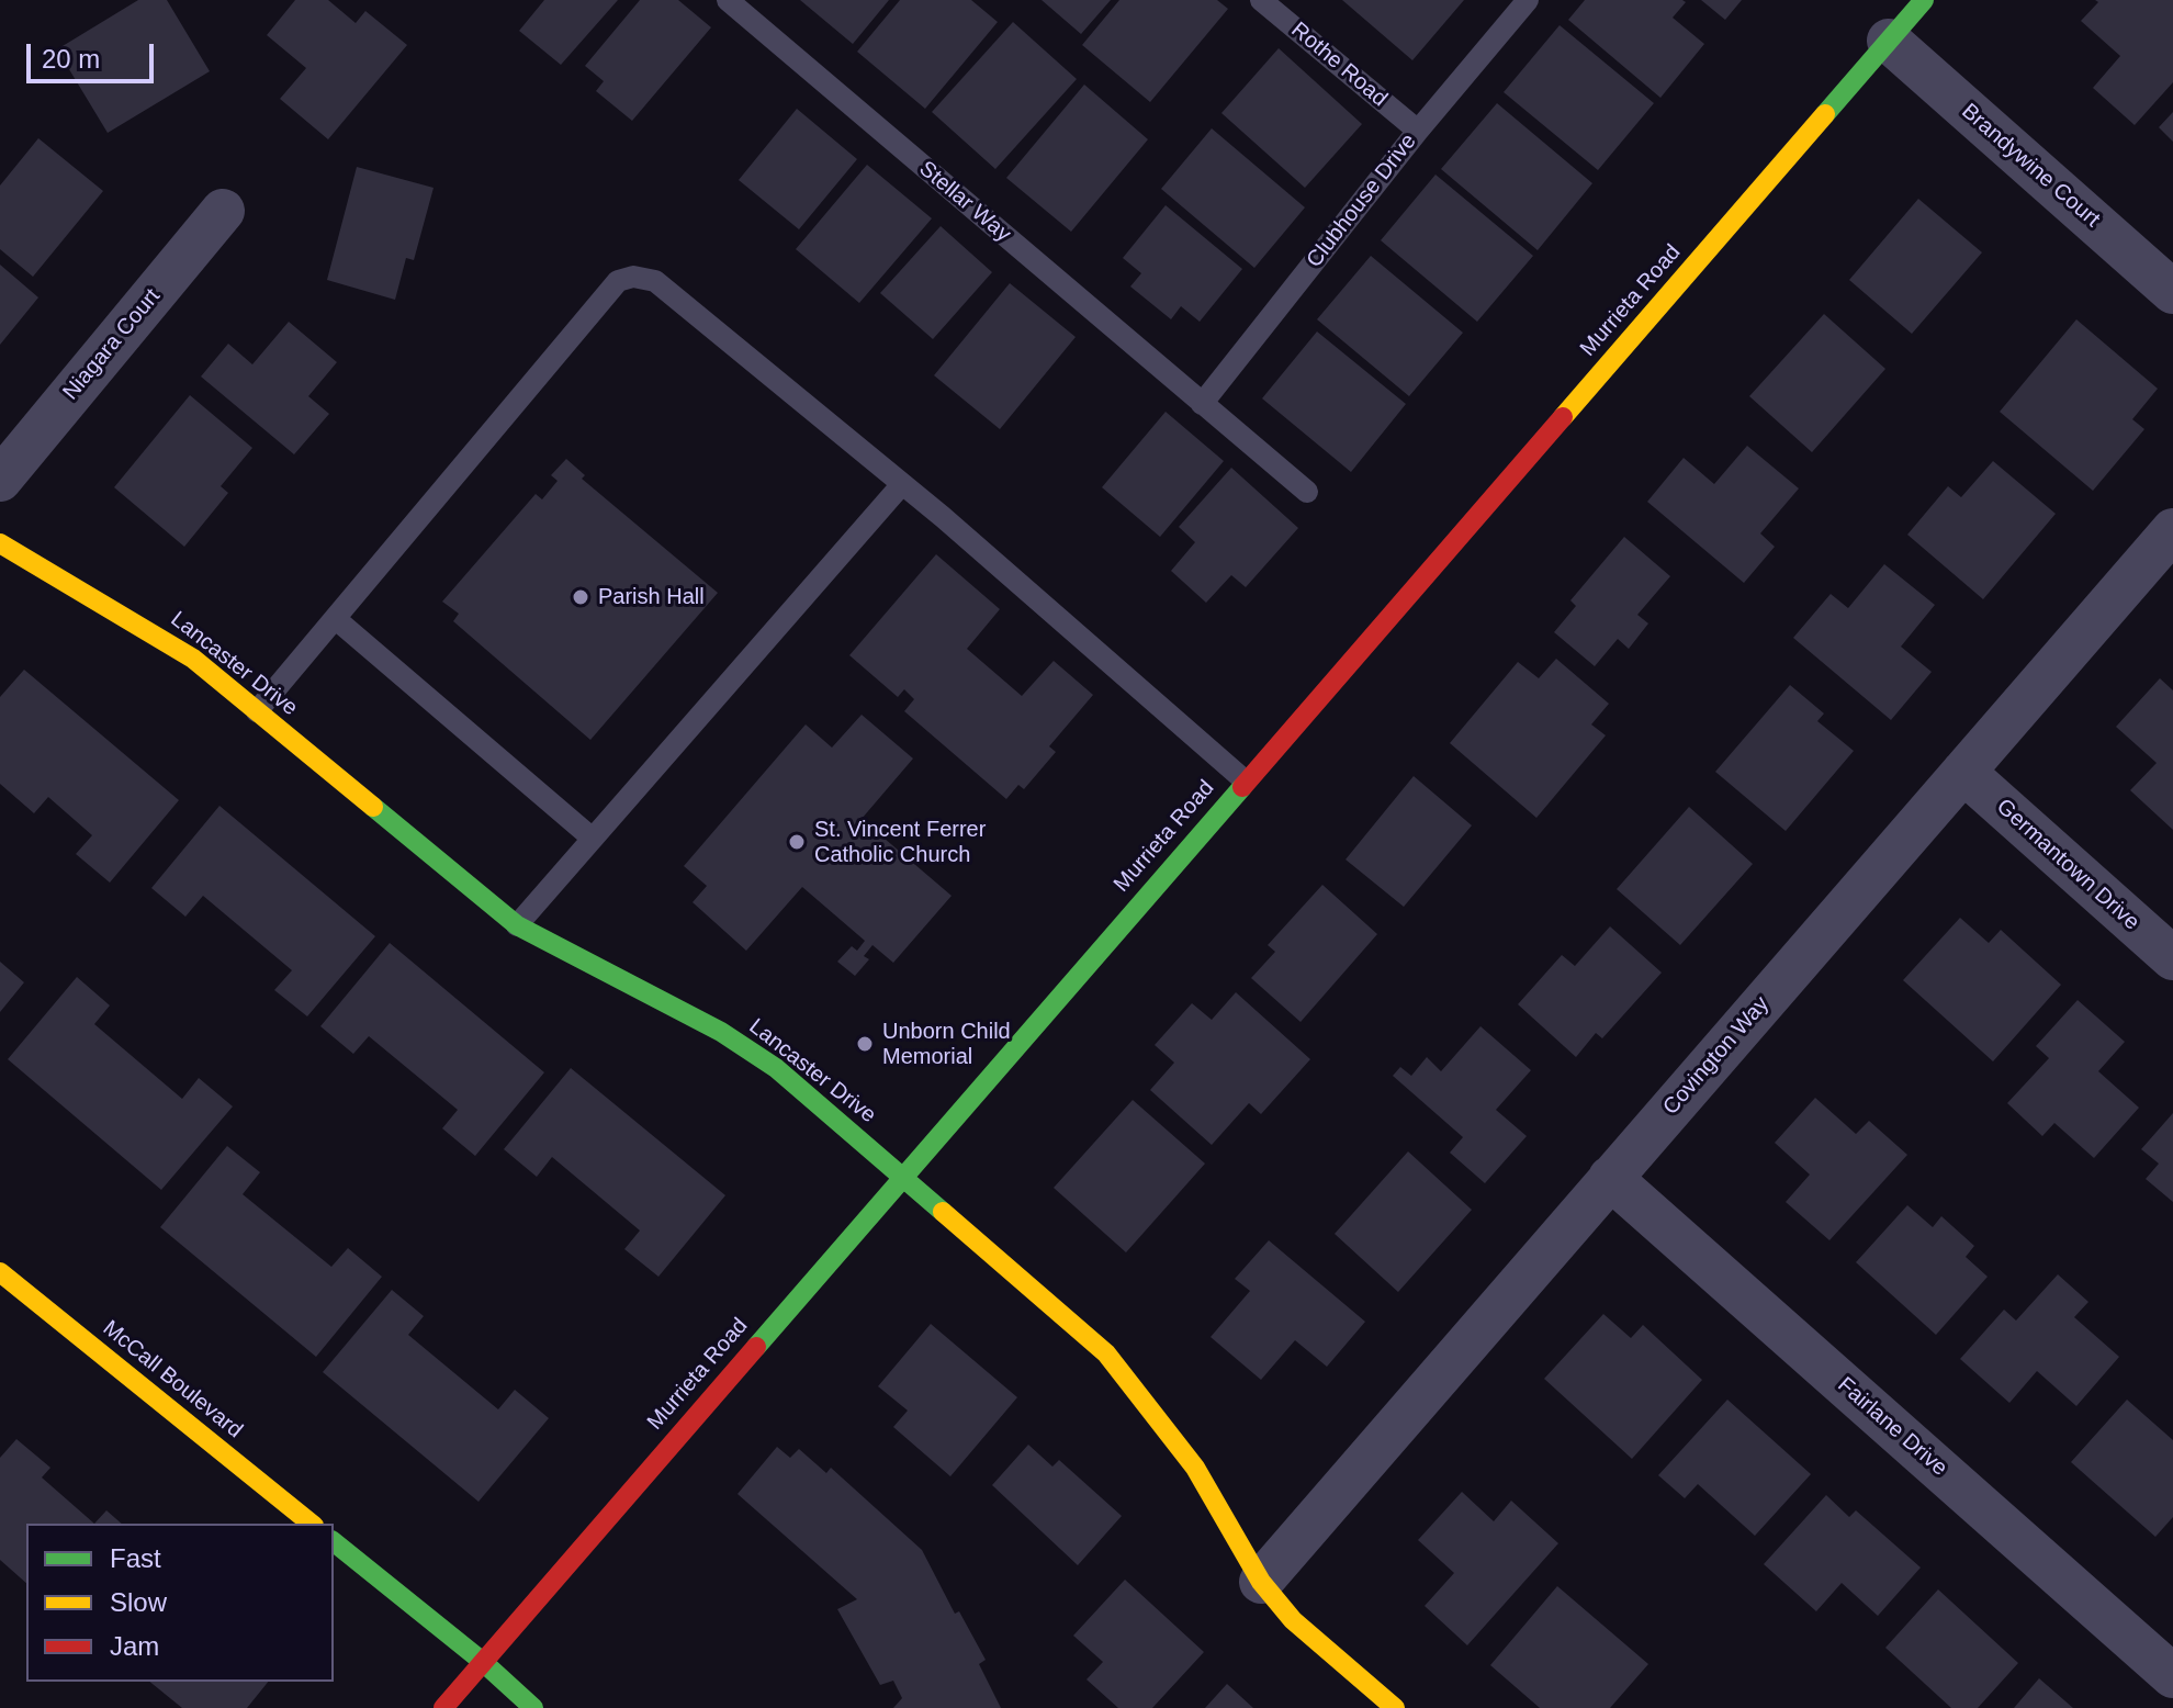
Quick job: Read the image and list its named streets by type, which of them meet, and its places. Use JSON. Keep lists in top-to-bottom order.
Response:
{
  "streets": {
    "street": [
      "Brandywine Court",
      "Murrieta Road",
      "Niagara Court",
      "Lancaster Drive",
      "Germantown Drive",
      "Covington Way",
      "McCall Boulevard",
      "Fairlane Drive"
    ],
    "lane": ["Rothe Road", "Clubhouse Drive", "Stellar Way"]
  },
  "crossings": [
    ["Rothe Road", "Clubhouse Drive"],
    ["Brandywine Court", "Murrieta Road"],
    ["Clubhouse Drive", "Stellar Way"],
    ["Murrieta Road", "Lancaster Drive"],
    ["Lancaster Drive", "Covington Way"],
    ["Germantown Drive", "Covington Way"],
    ["Covington Way", "Fairlane Drive"]
  ],
  "places": ["Parish Hall", "St. Vincent Ferrer Catholic Church", "Unborn Child Memorial"],
  "legend": ["Fast", "Slow", "Jam"],
  "scale_bar": "20 m"
}
